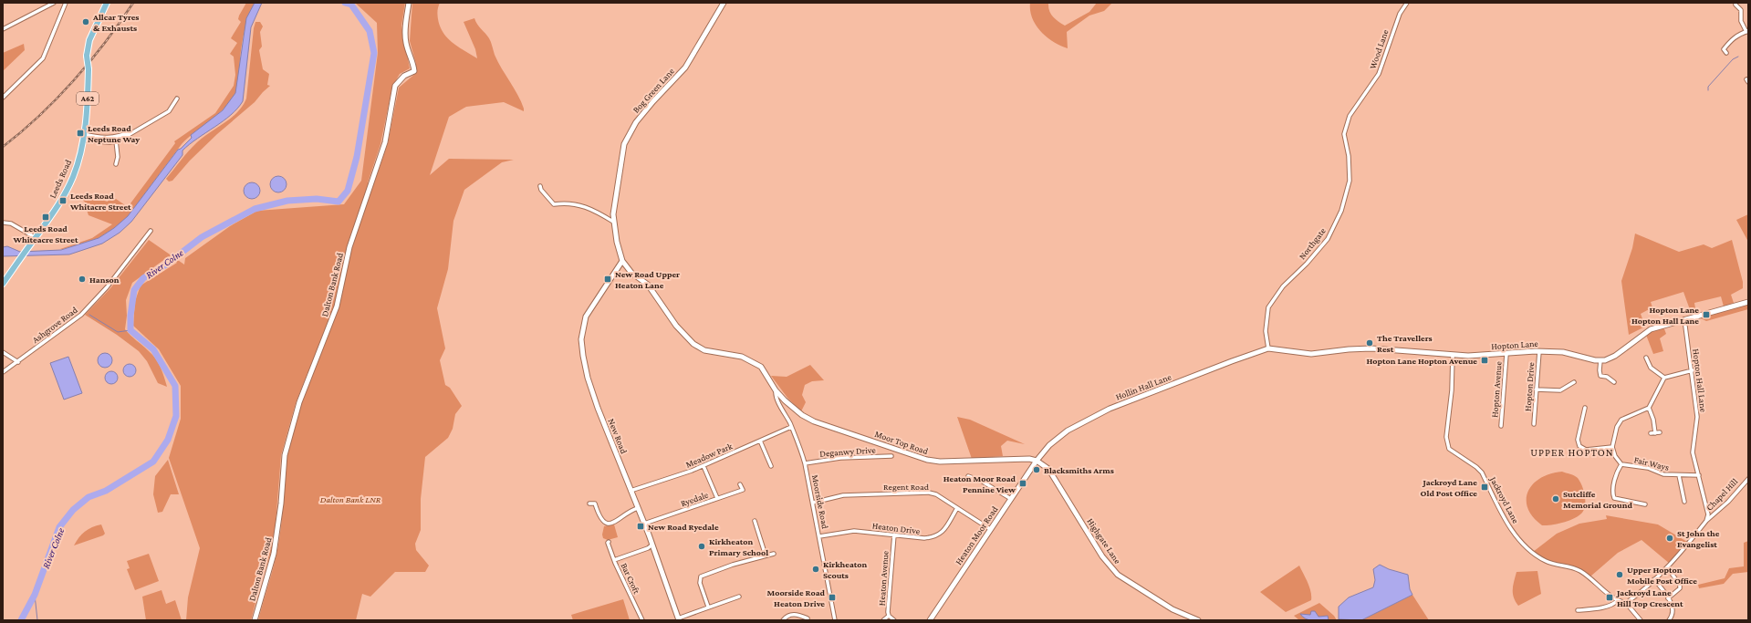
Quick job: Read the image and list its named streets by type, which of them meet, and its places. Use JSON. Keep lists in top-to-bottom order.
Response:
{
  "streets": {
    "main road": ["A62", "Leeds Road"],
    "street": [
      "Wood Lane",
      "Bog Green Lane",
      "Northgate",
      "Dalton Bank Road",
      "Ashgrove Road",
      "Hopton Lane",
      "Hopton Hall Lane",
      "Hollin Hall Lane",
      "Hopton Drive",
      "Hopton Avenue",
      "New Road",
      "Moor Top Road",
      "Deganwy Drive",
      "Meadow Park",
      "Fair Ways",
      "Regent Road",
      "Chapel Hill",
      "Ryedale",
      "Jackroyd Lane",
      "Moorside Road",
      "Heaton Drive",
      "Heaton Moor Road",
      "Highgate Lane",
      "Bar Croft",
      "Heaton Avenue"
    ]
  },
  "crossings": [
    ["Wood Lane", "Northgate"],
    ["Bog Green Lane", "New Road"],
    ["Bog Green Lane", "Moor Top Road"],
    ["Northgate", "Hopton Lane"],
    ["Northgate", "Hollin Hall Lane"],
    ["Hopton Lane", "Hollin Hall Lane"],
    ["Hopton Lane", "Hopton Drive"],
    ["Hopton Lane", "Hopton Avenue"],
    ["Hopton Lane", "Jackroyd Lane"],
    ["Hopton Hall Lane", "Fair Ways"],
    ["Hopton Hall Lane", "Chapel Hill"],
    ["Hollin Hall Lane", "Moor Top Road"],
    ["Hollin Hall Lane", "Heaton Moor Road"],
    ["Hollin Hall Lane", "Highgate Lane"],
    ["New Road", "Moor Top Road"],
    ["New Road", "Meadow Park"],
    ["New Road", "Ryedale"],
    ["Moor Top Road", "Moorside Road"],
    ["Moor Top Road", "Heaton Moor Road"],
    ["Moor Top Road", "Highgate Lane"],
    ["Deganwy Drive", "Moorside Road"],
    ["Meadow Park", "Moorside Road"],
    ["Regent Road", "Moorside Road"],
    ["Regent Road", "Heaton Drive"],
    ["Regent Road", "Heaton Moor Road"],
    ["Moorside Road", "Heaton Drive"],
    ["Heaton Drive", "Heaton Avenue"],
    ["Heaton Moor Road", "Highgate Lane"]
  ],
  "districts": ["UPPER HOPTON"],
  "water": ["River Colne"],
  "parks": ["Dalton Bank LNR"],
  "places": {
    "other": [
      "Allcar Tyres & Exhausts",
      "Hanson",
      "The Travellers Rest",
      "Blacksmiths Arms",
      "Sutcliffe Memorial Ground",
      "St John the Evangelist",
      "Kirkheaton Primary School",
      "Kirkheaton Scouts",
      "Upper Hopton Mobile Post Office"
    ],
    "transit": [
      "Leeds Road Neptune Way",
      "Leeds Road Whitacre Street",
      "Leeds Road Whiteacre Street",
      "New Road Upper Heaton Lane",
      "Hopton Lane Hopton Hall Lane",
      "Hopton Lane Hopton Avenue",
      "Heaton Moor Road Pennine View",
      "Jackroyd Lane Old Post Office",
      "New Road Ryedale",
      "Moorside Road Heaton Drive",
      "Jackroyd Lane Hill Top Crescent"
    ]
  }
}
